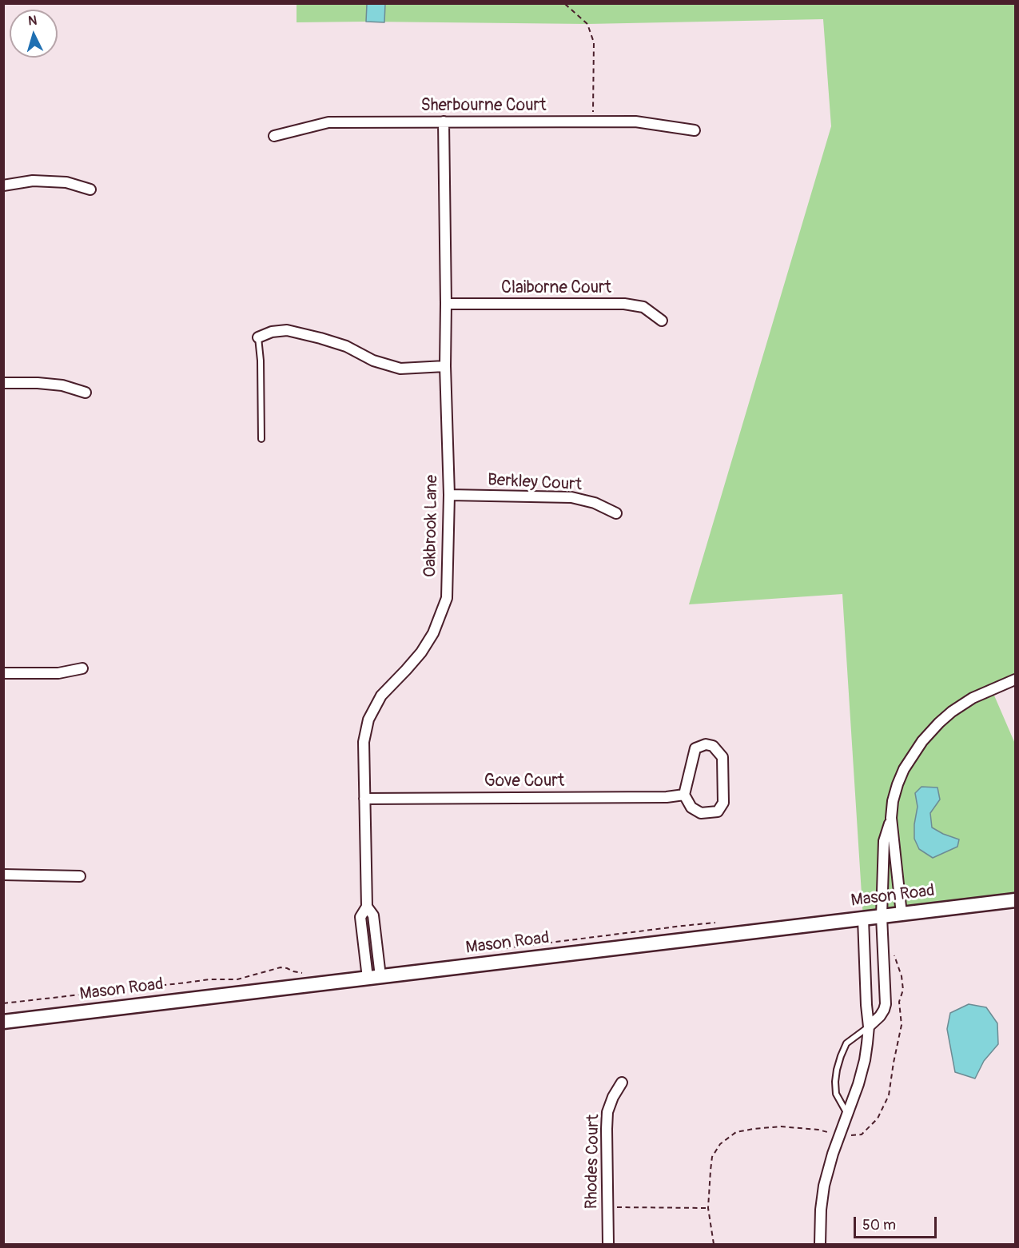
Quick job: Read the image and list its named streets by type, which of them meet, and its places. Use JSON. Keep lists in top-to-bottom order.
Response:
{
  "streets": {
    "main road": ["Mason Road"],
    "street": [
      "Sherbourne Court",
      "Claiborne Court",
      "Berkley Court",
      "Oakbrook Lane",
      "Gove Court",
      "Rhodes Court"
    ]
  },
  "crossings": [
    ["Sherbourne Court", "Oakbrook Lane"],
    ["Claiborne Court", "Oakbrook Lane"],
    ["Berkley Court", "Oakbrook Lane"],
    ["Oakbrook Lane", "Gove Court"],
    ["Oakbrook Lane", "Mason Road"]
  ],
  "scale_bar": "50 m",
  "north": "top"
}
